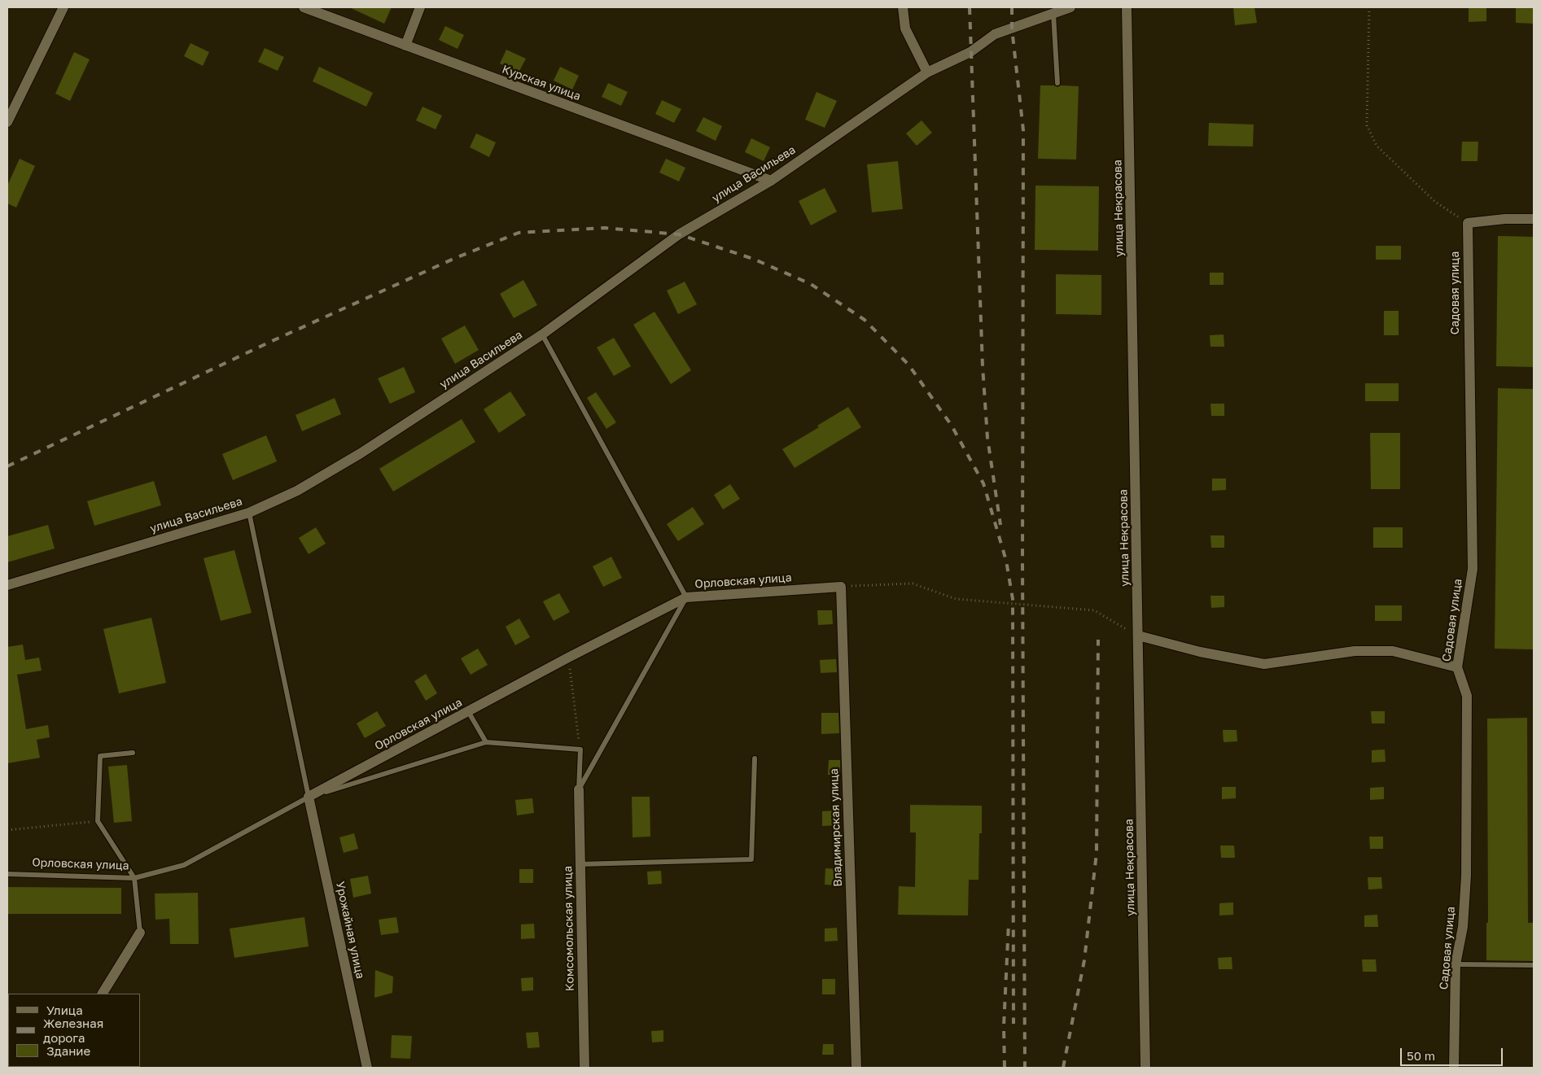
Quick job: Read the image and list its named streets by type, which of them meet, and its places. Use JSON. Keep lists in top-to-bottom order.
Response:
{
  "streets": {
    "street": [
      "Курская улица",
      "улица Васильева",
      "улица Некрасова",
      "Садовая улица",
      "Орловская улица",
      "Владимирская улица",
      "Комсомольская улица",
      "Урожайная улица"
    ]
  },
  "crossings": [
    ["Курская улица", "улица Васильева"],
    ["Орловская улица", "Владимирская улица"],
    ["Орловская улица", "Урожайная улица"]
  ],
  "legend": ["Улица", "Железная дорога", "Здание"],
  "scale_bar": "50 m"
}
